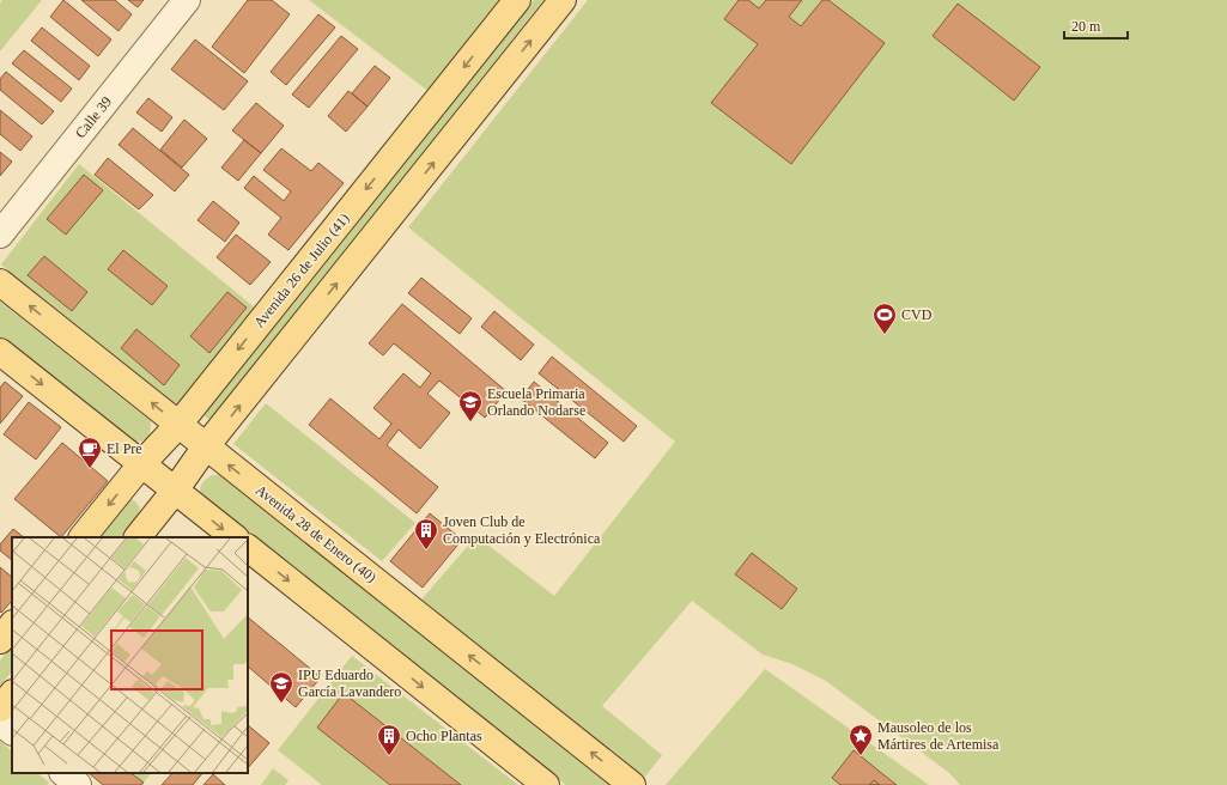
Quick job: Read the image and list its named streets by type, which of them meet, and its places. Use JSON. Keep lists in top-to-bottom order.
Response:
{
  "streets": {
    "main road": ["Avenida 26 de Julio (41)", "Avenida 28 de Enero (40)"],
    "street": ["Calle 39"]
  },
  "crossings": [
    ["Avenida 26 de Julio (41)", "Avenida 28 de Enero (40)"]
  ],
  "places": {
    "sports": ["CVD"],
    "school or university": ["Escuela Primaria Orlando Nodarse", "IPU Eduardo García Lavandero"],
    "cafe": ["El Pre"],
    "building": ["Joven Club de Computación y Electrónica", "Ocho Plantas"],
    "place": ["Mausoleo de los Mártires de Artemisa"]
  },
  "scale_bar": "20 m"
}
